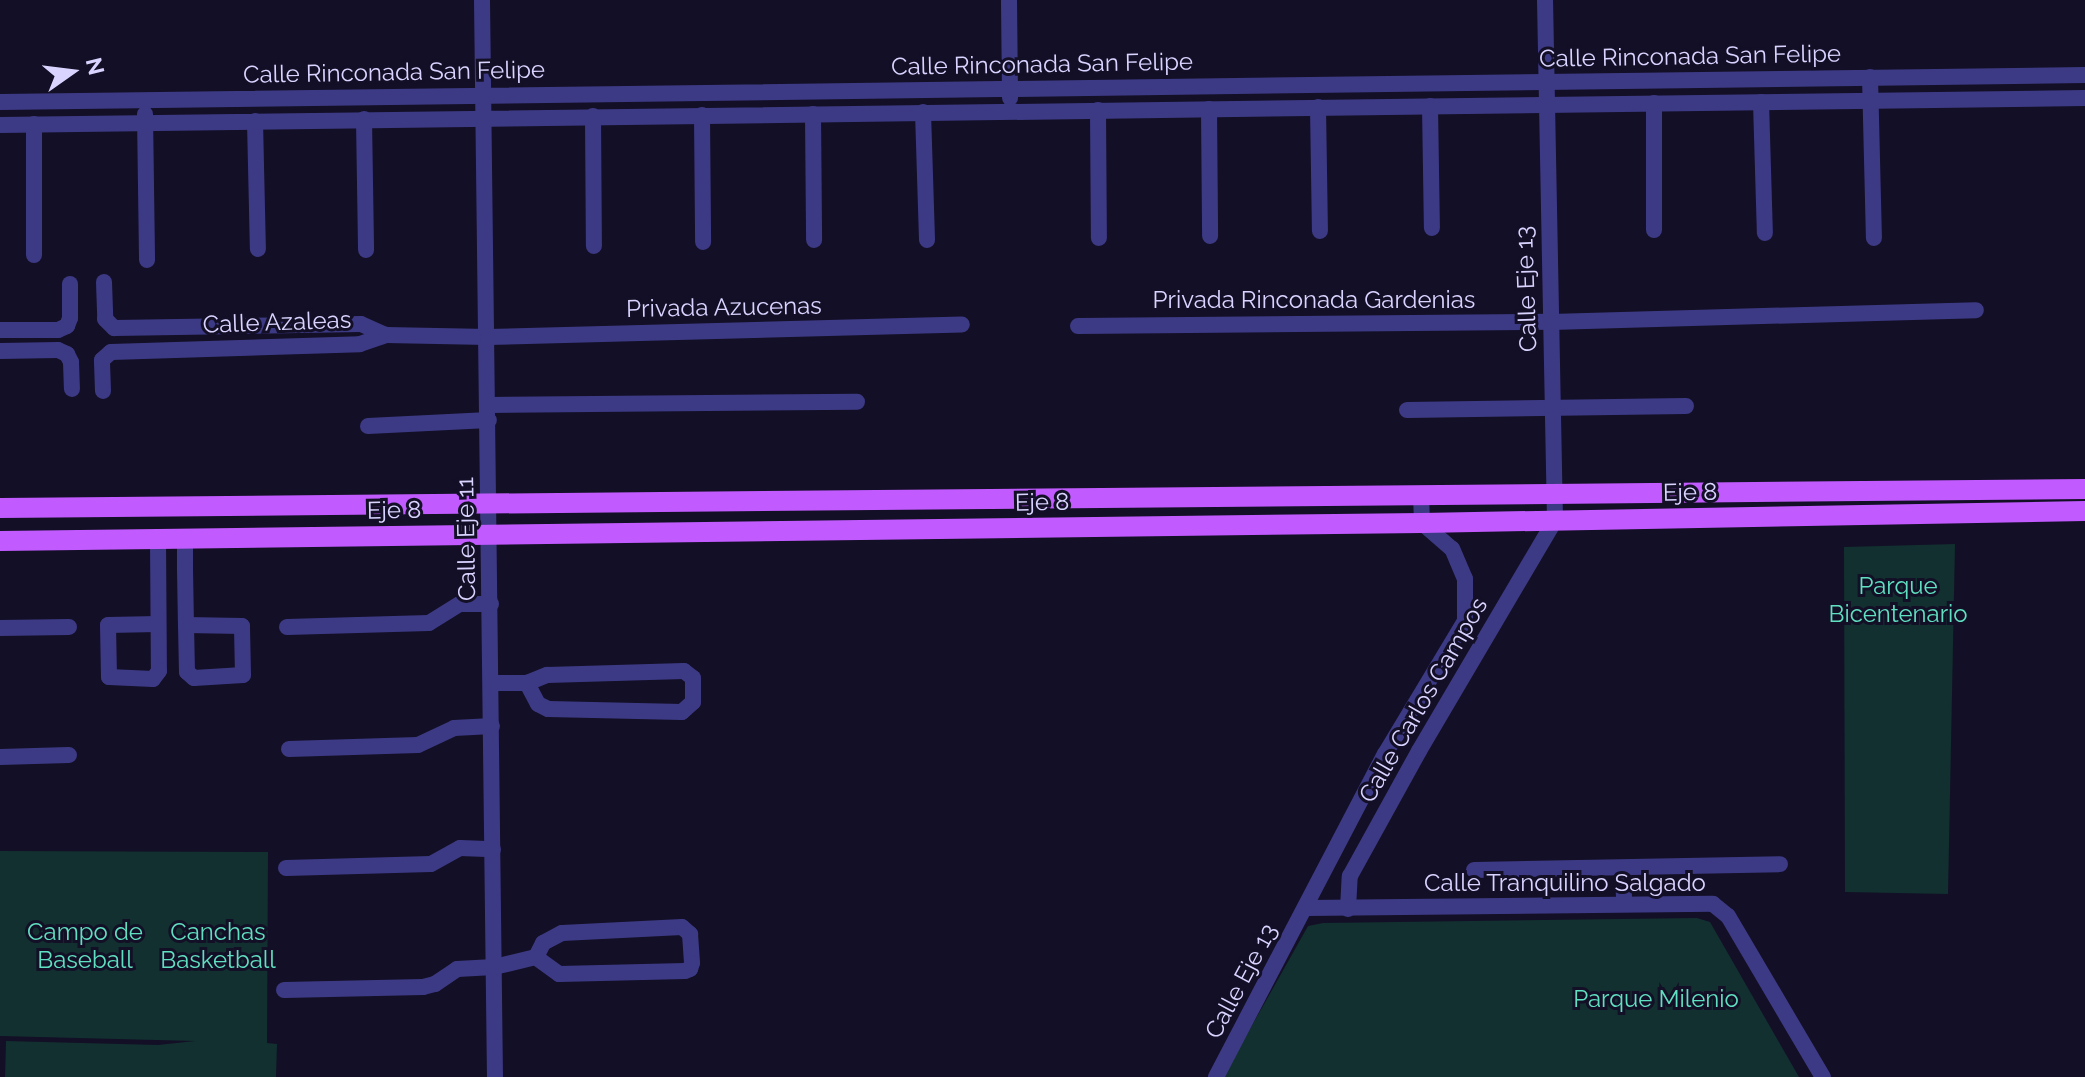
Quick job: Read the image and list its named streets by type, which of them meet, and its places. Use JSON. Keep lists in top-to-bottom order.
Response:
{
  "streets": {
    "main road": ["Eje 8"],
    "street": [
      "Calle Rinconada San Felipe",
      "Calle Eje 13",
      "Privada Rinconada Gardenias",
      "Privada Azucenas",
      "Calle Azaleas",
      "Calle Eje 11",
      "Calle Carlos Campos",
      "Calle Tranquilino Salgado"
    ]
  },
  "crossings": [
    ["Calle Rinconada San Felipe", "Calle Eje 13"],
    ["Calle Rinconada San Felipe", "Calle Eje 11"],
    ["Calle Eje 13", "Privada Rinconada Gardenias"],
    ["Calle Eje 13", "Eje 8"],
    ["Calle Eje 13", "Calle Carlos Campos"],
    ["Calle Eje 13", "Calle Tranquilino Salgado"],
    ["Privada Azucenas", "Calle Azaleas"],
    ["Privada Azucenas", "Calle Eje 11"],
    ["Calle Azaleas", "Calle Eje 11"],
    ["Eje 8", "Calle Eje 11"],
    ["Eje 8", "Calle Carlos Campos"],
    ["Calle Carlos Campos", "Calle Tranquilino Salgado"]
  ],
  "parks": [
    "Parque Bicentenario",
    "Campo de Baseball",
    "Canchas Basketball",
    "Parque Milenio"
  ],
  "north": "right"
}
